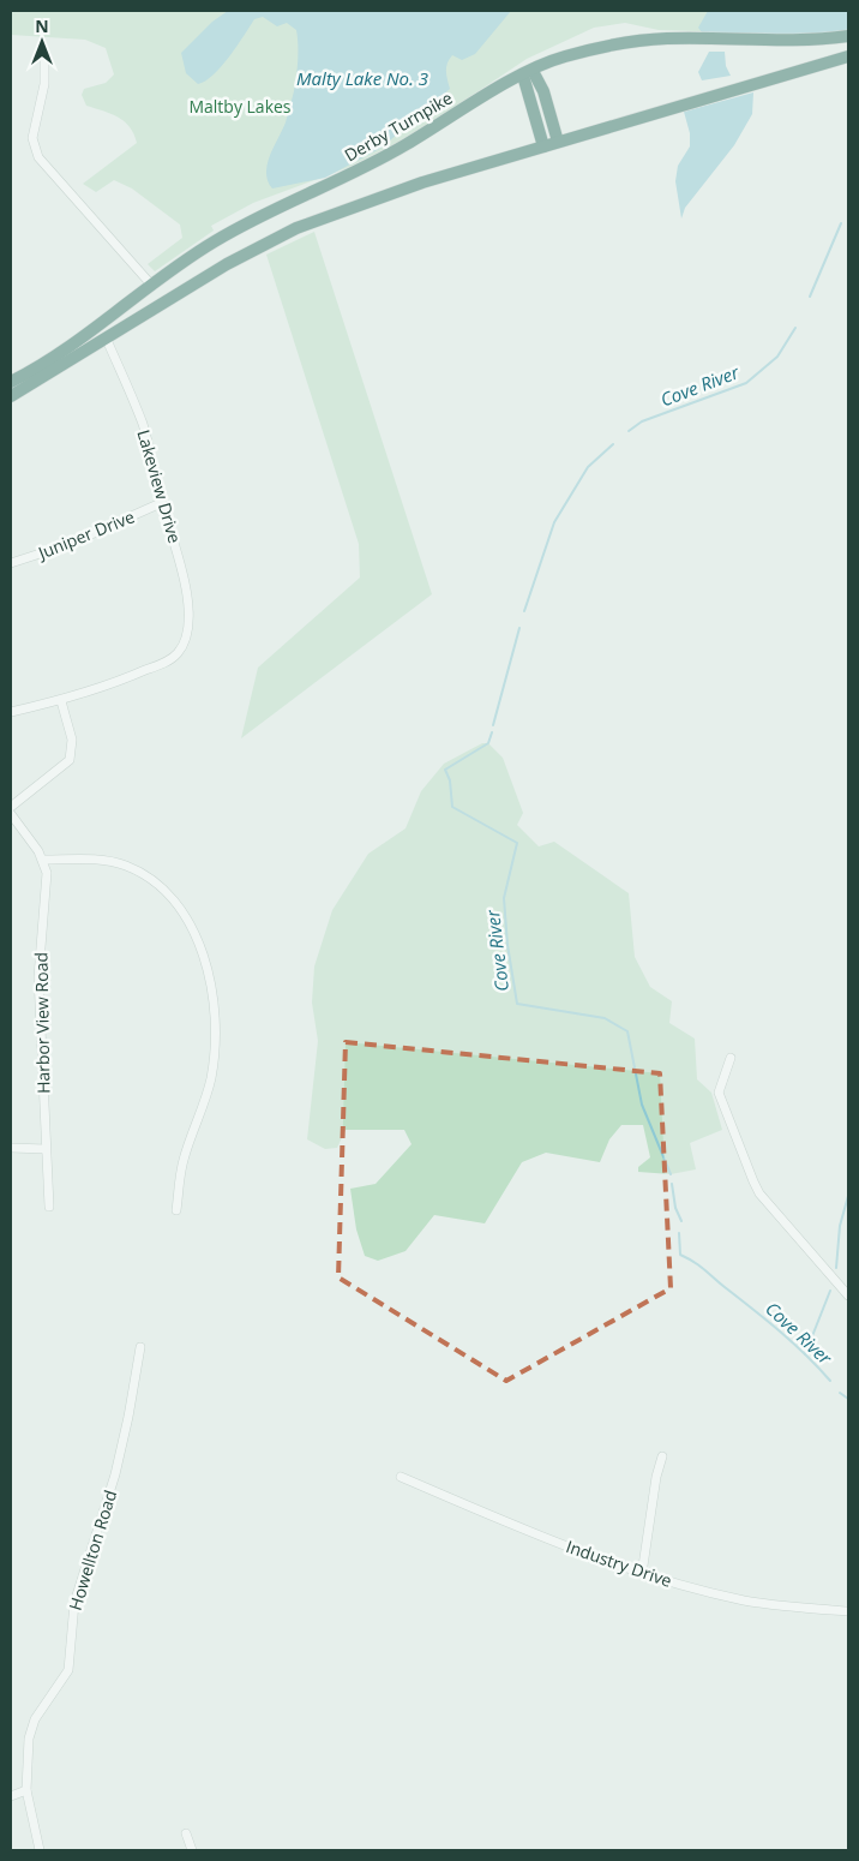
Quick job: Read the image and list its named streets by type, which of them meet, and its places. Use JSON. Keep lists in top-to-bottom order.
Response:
{
  "streets": {
    "highway": ["Derby Turnpike"],
    "street": [
      "Lakeview Drive",
      "Juniper Drive",
      "Harbor View Road",
      "Howellton Road",
      "Industry Drive"
    ]
  },
  "crossings": [
    ["Lakeview Drive", "Juniper Drive"]
  ],
  "water": ["Malty Lake No. 3", "Cove River"],
  "parks": ["Maltby Lakes"],
  "north": "top"
}
